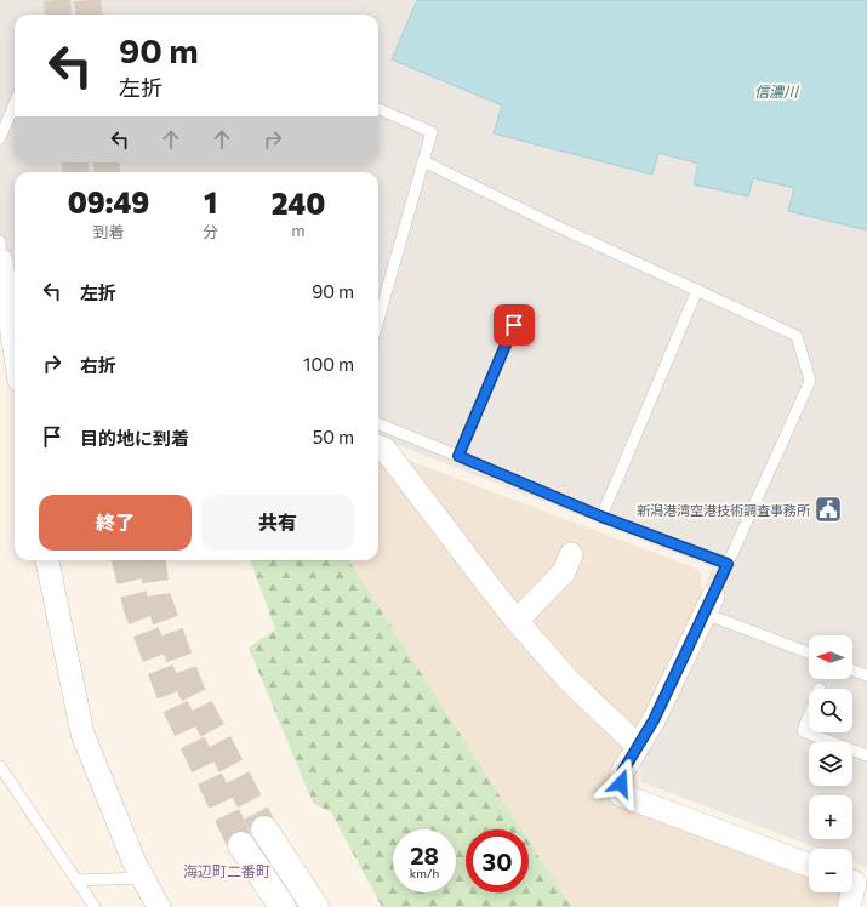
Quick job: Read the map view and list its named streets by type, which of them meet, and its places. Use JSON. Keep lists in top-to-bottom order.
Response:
{
  "districts": ["海辺町二番町"],
  "water": ["信濃川"],
  "places": {
    "public building": ["新潟港湾空港技術調査事務所"]
  },
  "north": "left",
  "page": {
    "turn": ["90 m", "左折"],
    "eta": [
      "09:49",
      "到着",
      "1",
      "分",
      "240",
      "m"
    ],
    "list": [
      {
        "name": "左折",
        "value": "90 m"
      },
      {
        "name": "右折",
        "value": "100 m"
      },
      {
        "name": "目的地に到着",
        "value": "50 m"
      }
    ],
    "buttons": ["終了", "共有"],
    "map_buttons": ["+", "−"],
    "speed": "28 km/h",
    "limit": "30"
  }
}
